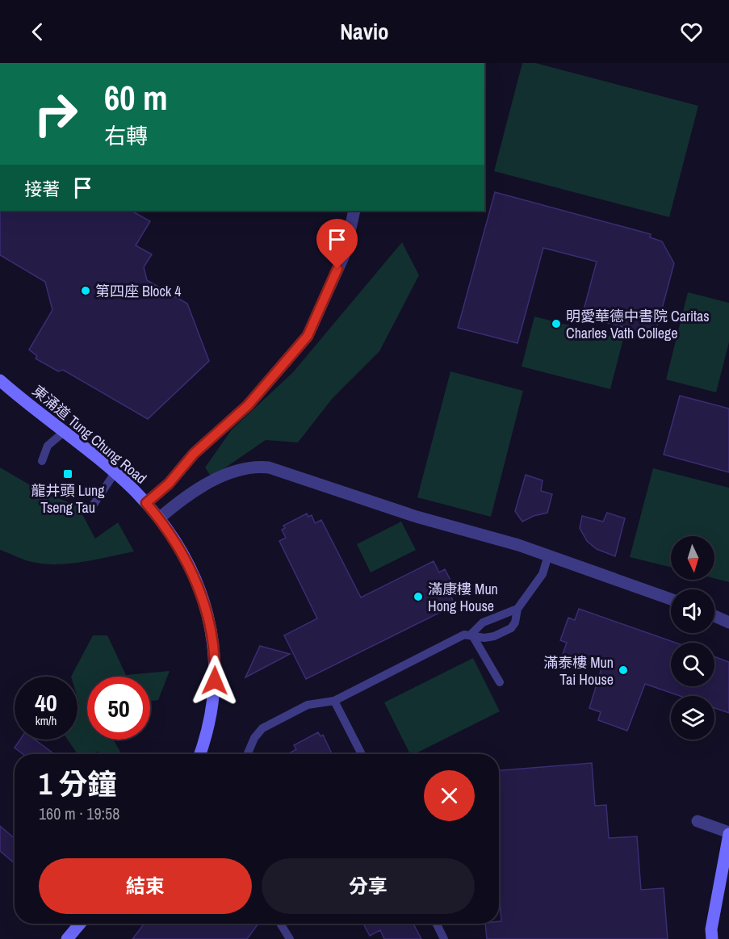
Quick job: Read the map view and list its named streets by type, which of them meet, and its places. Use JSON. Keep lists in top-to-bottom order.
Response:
{
  "streets": {
    "main road": ["東涌道 Tung Chung Road"]
  },
  "places": {
    "other": [
      "第四座 Block 4",
      "明愛華德中書院 Caritas Charles Vath College",
      "滿康樓 Mun Hong House",
      "滿泰樓 Mun Tai House"
    ],
    "transit": ["龍井頭 Lung Tseng Tau"]
  },
  "north": "bottom",
  "page": {
    "header": "Navio",
    "turn": ["60 m", "右轉"],
    "then": "接著",
    "speed": "40 km/h",
    "limit": "50",
    "heading": ["1 分鐘", "160 m · 19:58"],
    "buttons": ["結束", "分享"]
  }
}
